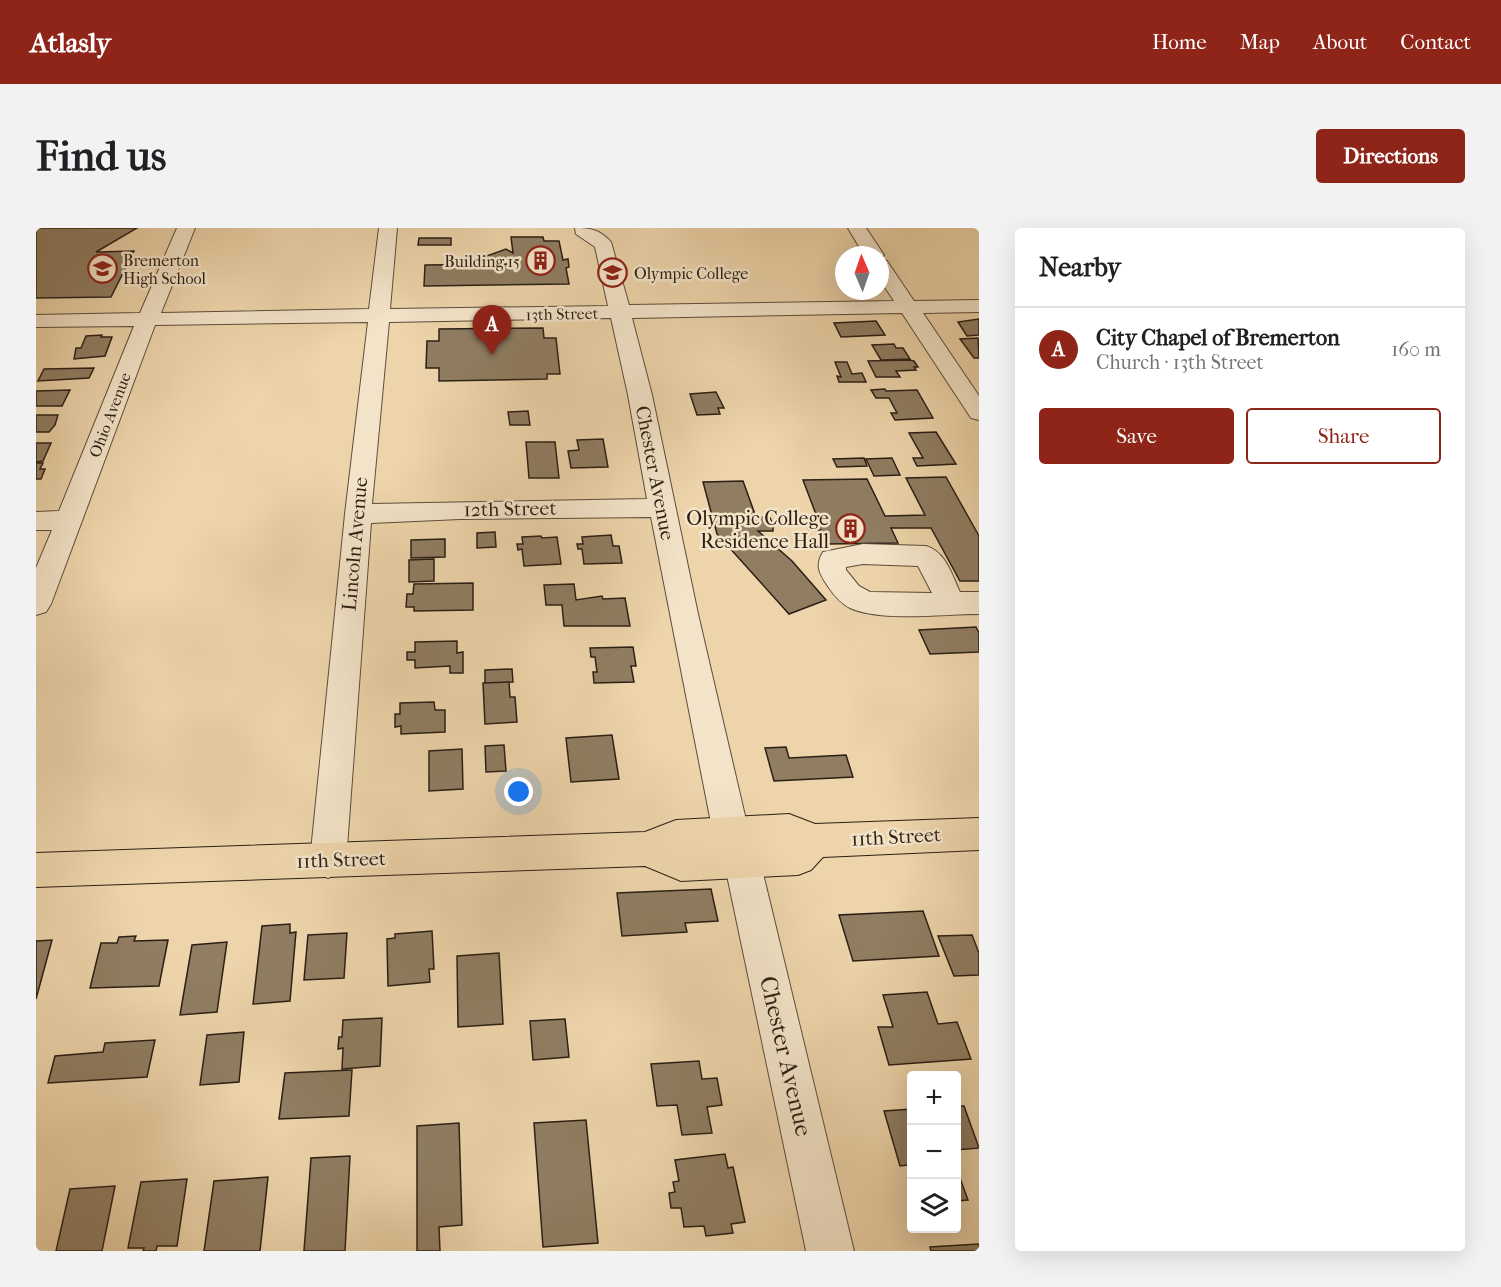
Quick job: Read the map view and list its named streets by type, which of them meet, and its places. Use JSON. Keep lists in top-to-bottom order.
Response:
{
  "streets": {
    "main road": ["11th Street"],
    "street": [
      "13th Street",
      "Ohio Avenue",
      "Chester Avenue",
      "12th Street",
      "Lincoln Avenue"
    ]
  },
  "crossings": [
    ["13th Street", "Ohio Avenue"],
    ["13th Street", "Chester Avenue"],
    ["13th Street", "Lincoln Avenue"],
    ["Chester Avenue", "12th Street"],
    ["Chester Avenue", "11th Street"],
    ["12th Street", "Lincoln Avenue"],
    ["Lincoln Avenue", "11th Street"]
  ],
  "places": {
    "building": ["Building 15", "Olympic College Residence Hall"],
    "school or university": ["Bremerton High School", "Olympic College"]
  },
  "north": "top",
  "page": {
    "header": "Atlasly",
    "nav": [
      "Home",
      "Map",
      "About",
      "Contact"
    ],
    "buttons": [
      "Directions",
      ["Save", "Share"]
    ],
    "title": "Find us",
    "heading": "Nearby",
    "pins": "A",
    "list": [
      {
        "mark": "A",
        "name": "City Chapel of Bremerton",
        "note": "Church · 13th Street",
        "value": "160 m"
      }
    ],
    "map_buttons": ["+", "−"]
  }
}
